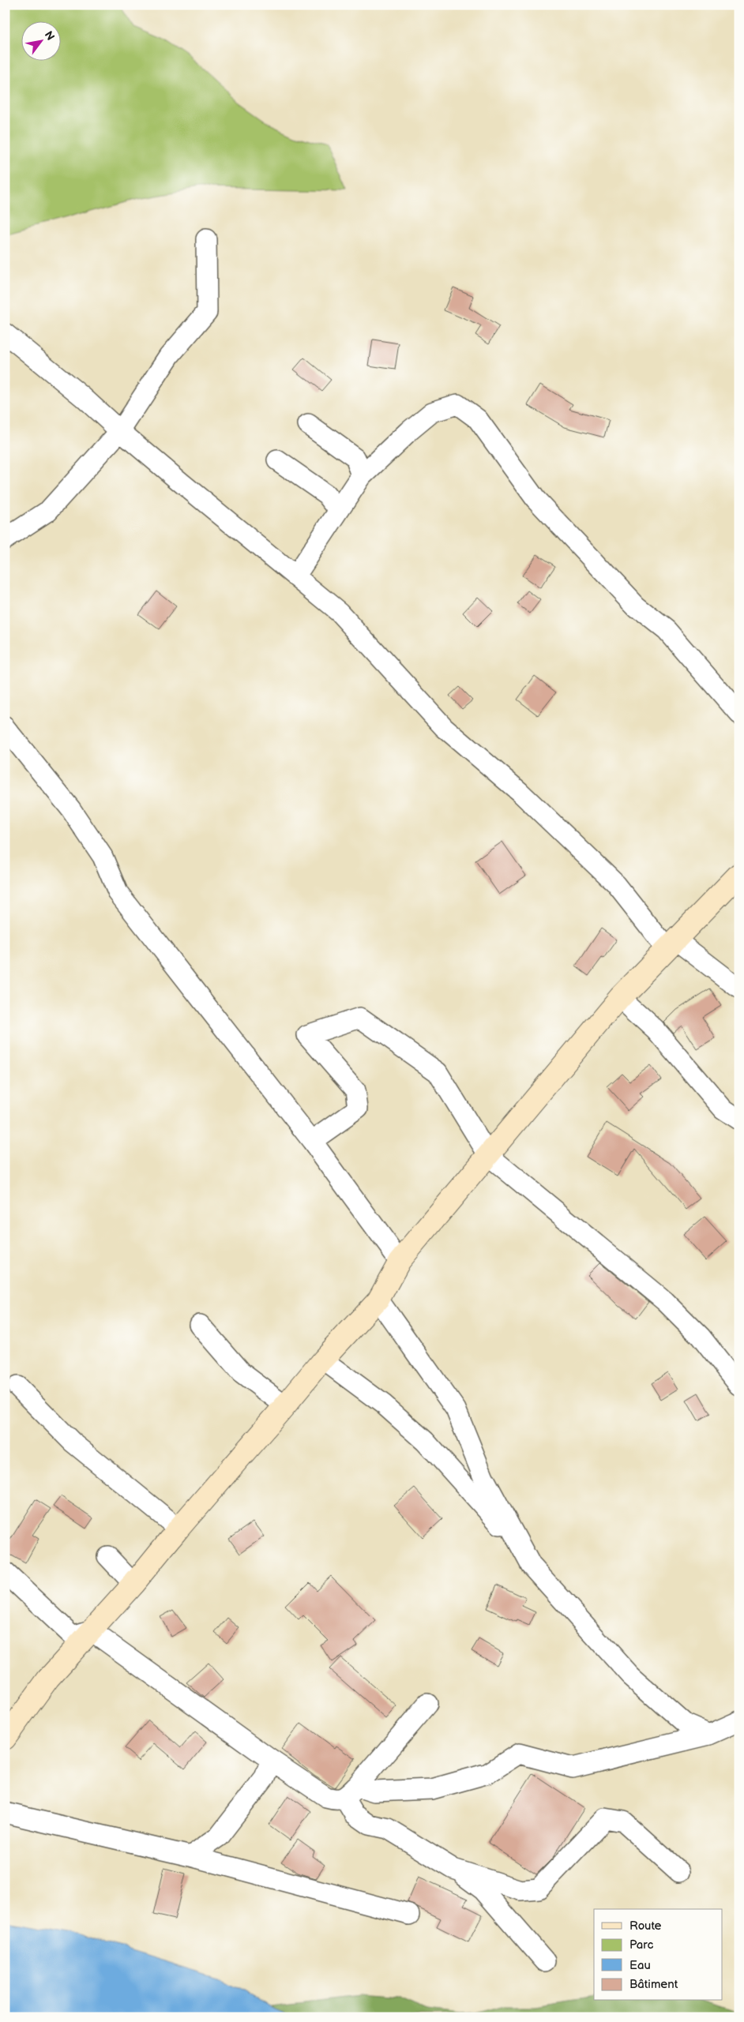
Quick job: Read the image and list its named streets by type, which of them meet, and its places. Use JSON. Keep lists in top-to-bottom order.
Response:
{
  "legend": [
    "Route",
    "Parc",
    "Eau",
    "Bâtiment"
  ],
  "north": "top right"
}
